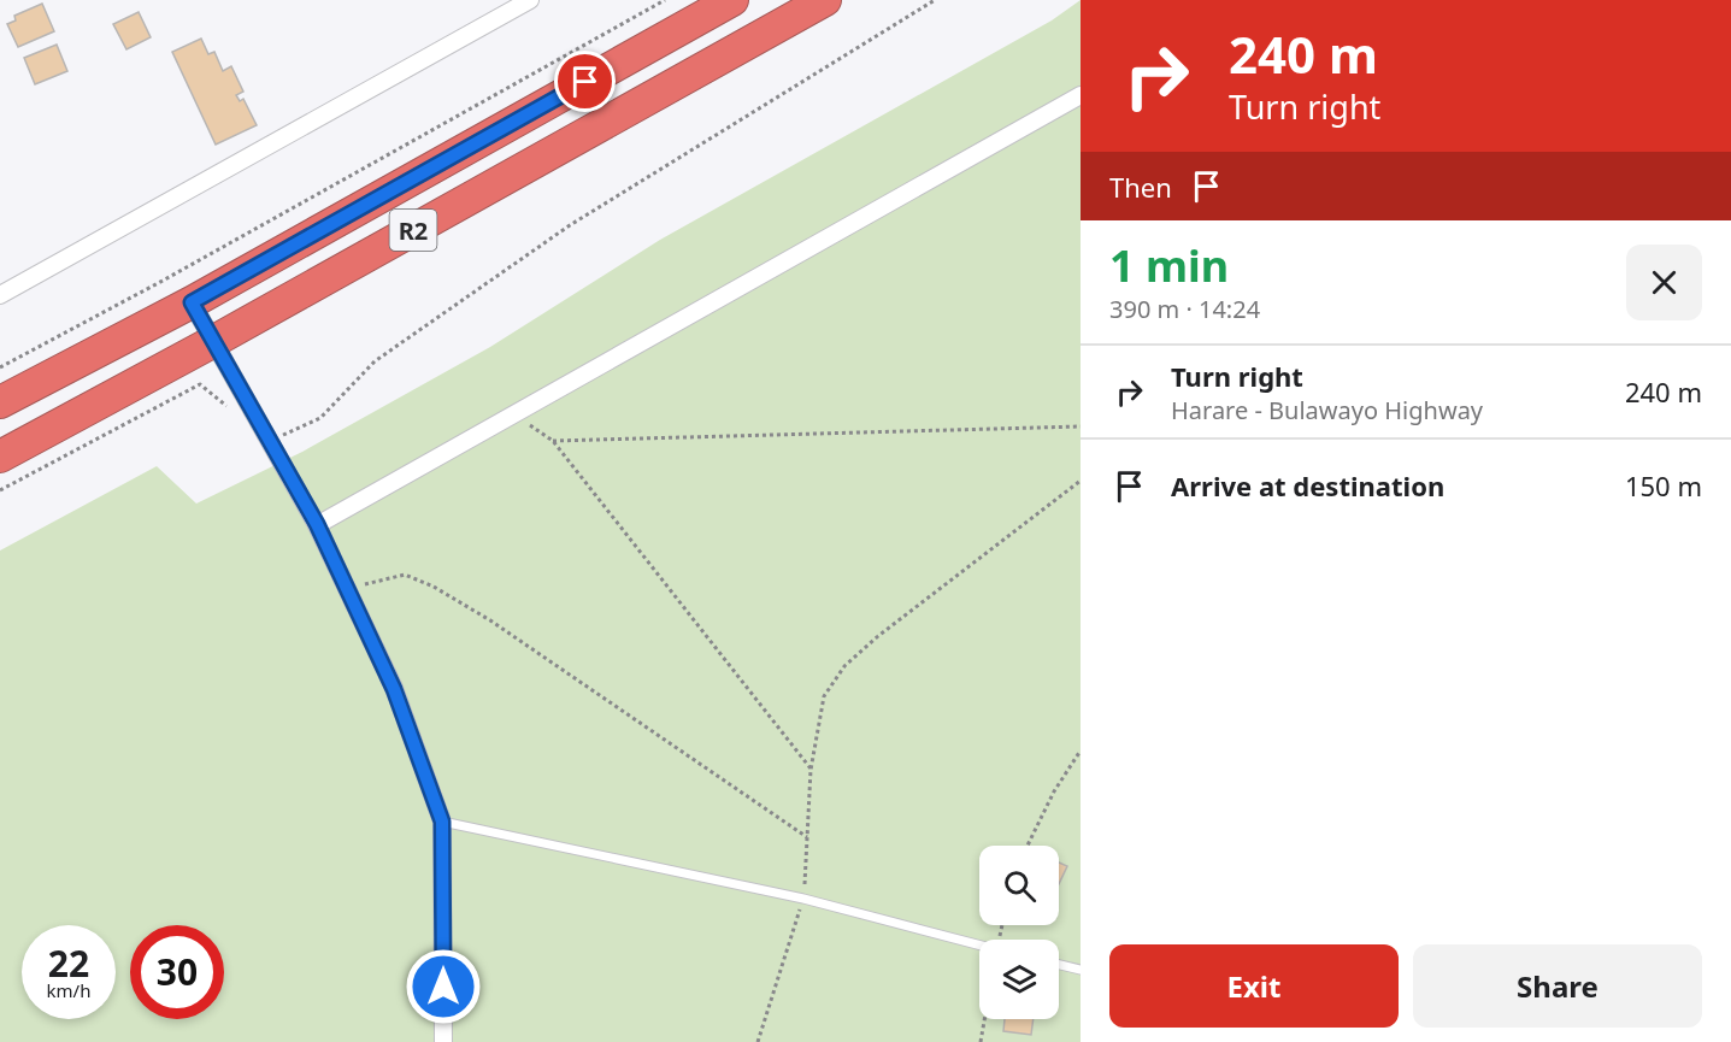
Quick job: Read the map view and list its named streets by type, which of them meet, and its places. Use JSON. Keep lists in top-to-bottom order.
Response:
{
  "streets": {
    "highway": ["R2"]
  },
  "page": {
    "turn": ["240 m", "Turn right"],
    "then": "Then",
    "heading": ["1 min", "390 m · 14:24"],
    "list": [
      {
        "name": "Turn right",
        "note": "Harare - Bulawayo Highway",
        "value": "240 m"
      },
      {
        "name": "Arrive at destination",
        "value": "150 m"
      }
    ],
    "speed": "22 km/h",
    "limit": "30",
    "buttons": ["Exit", "Share"]
  }
}
